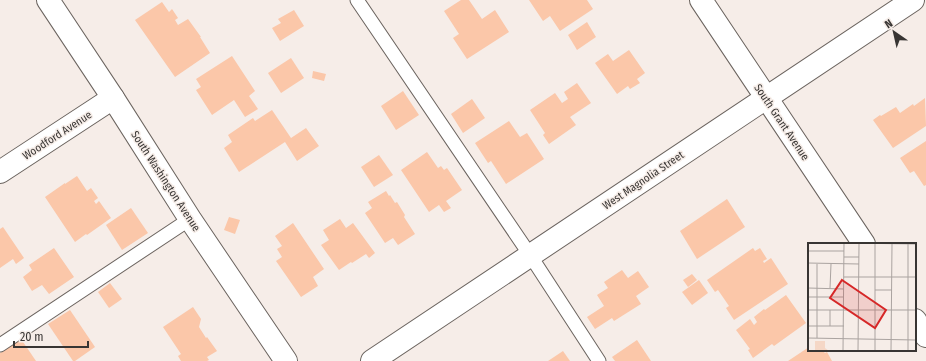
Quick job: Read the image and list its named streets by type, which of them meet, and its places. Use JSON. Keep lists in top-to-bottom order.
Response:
{
  "streets": {
    "street": [
      "South Grant Avenue",
      "Woodford Avenue",
      "West Magnolia Street",
      "South Washington Avenue"
    ]
  },
  "crossings": [
    ["South Grant Avenue", "West Magnolia Street"],
    ["Woodford Avenue", "South Washington Avenue"]
  ],
  "scale_bar": "20 m",
  "north": "top left"
}
